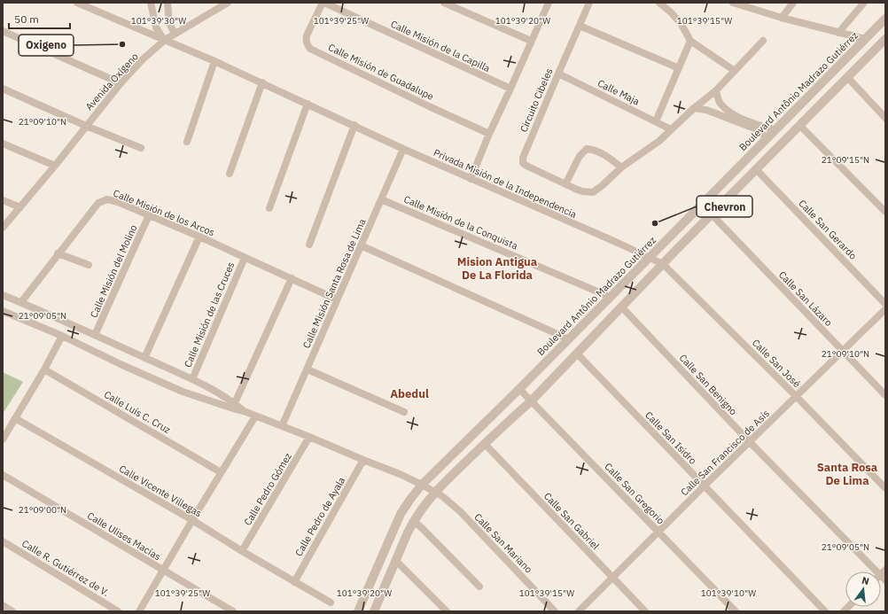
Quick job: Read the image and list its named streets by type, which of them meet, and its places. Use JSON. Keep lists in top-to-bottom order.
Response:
{
  "streets": {
    "street": [
      "Calle Misión de la Capilla",
      "Calle Misión de Guadalupe",
      "Avenida Oxígeno",
      "Boulevard Antônio Madrazo Gutiérrez",
      "Calle Maja",
      "Circuito Cibeles",
      "Privada Misión de la Independencia",
      "Calle Misión de los Arcos",
      "Calle Misión de la Conquista",
      "Calle San Gerardo",
      "Calle Misión del Molino",
      "Calle Misión Santa Rosa de Lima",
      "Calle San Lázaro",
      "Calle Misión de las Cruces",
      "Calle San José",
      "Calle San Benigno",
      "Calle Luís C. Cruz",
      "Calle San Isidro",
      "Calle San Francisco de Asís",
      "Calle Pedro Gómez",
      "Calle Vicente Villegas",
      "Calle San Gregorio",
      "Calle Pedro de Ayala",
      "Calle San Gabriel",
      "Calle Ulises Macías",
      "Calle San Mariano",
      "Calle R. Gutiérrez de V."
    ]
  },
  "crossings": [
    ["Calle Misión de la Capilla", "Calle Misión de Guadalupe"],
    ["Avenida Oxígeno", "Privada Misión de la Independencia"],
    ["Boulevard Antônio Madrazo Gutiérrez", "Privada Misión de la Independencia"],
    ["Boulevard Antônio Madrazo Gutiérrez", "Calle Misión de la Conquista"],
    ["Boulevard Antônio Madrazo Gutiérrez", "Calle San José"],
    ["Boulevard Antônio Madrazo Gutiérrez", "Calle San Gregorio"],
    ["Boulevard Antônio Madrazo Gutiérrez", "Calle San Mariano"],
    ["Calle Maja", "Circuito Cibeles"],
    ["Privada Misión de la Independencia", "Calle Misión Santa Rosa de Lima"],
    ["Privada Misión de la Independencia", "Calle San José"],
    ["Calle Misión de los Arcos", "Calle Misión del Molino"],
    ["Calle Misión de los Arcos", "Calle Misión Santa Rosa de Lima"],
    ["Calle Misión de los Arcos", "Calle Misión de las Cruces"],
    ["Calle Misión de la Conquista", "Calle Misión Santa Rosa de Lima"],
    ["Calle Misión Santa Rosa de Lima", "Calle San Mariano"],
    ["Calle San Lázaro", "Calle San Francisco de Asís"],
    ["Calle San José", "Calle San Francisco de Asís"],
    ["Calle San Benigno", "Calle San Francisco de Asís"],
    ["Calle San Isidro", "Calle San Francisco de Asís"],
    ["Calle San Francisco de Asís", "Calle San Gregorio"],
    ["Calle San Francisco de Asís", "Calle San Gabriel"],
    ["Calle Pedro Gómez", "Calle Vicente Villegas"],
    ["Calle Pedro Gómez", "Calle San Mariano"],
    ["Calle Vicente Villegas", "Calle Pedro de Ayala"],
    ["Calle Pedro de Ayala", "Calle San Mariano"]
  ],
  "districts": ["Mision Antigua De La Florida", "Abedul", "Santa Rosa De Lima"],
  "places": ["Oxigeno", "Chevron"],
  "scale_bar": "50 m",
  "north": "top",
  "coordinates": [
    "101°39'25\"W",
    "101°39'20\"W",
    "101°39'15\"W",
    "101°39'30\"W",
    "21°09'10\"N",
    "21°09'15\"N",
    "21°09'05\"N",
    "21°09'00\"N",
    "101°39'10\"W"
  ]
}
